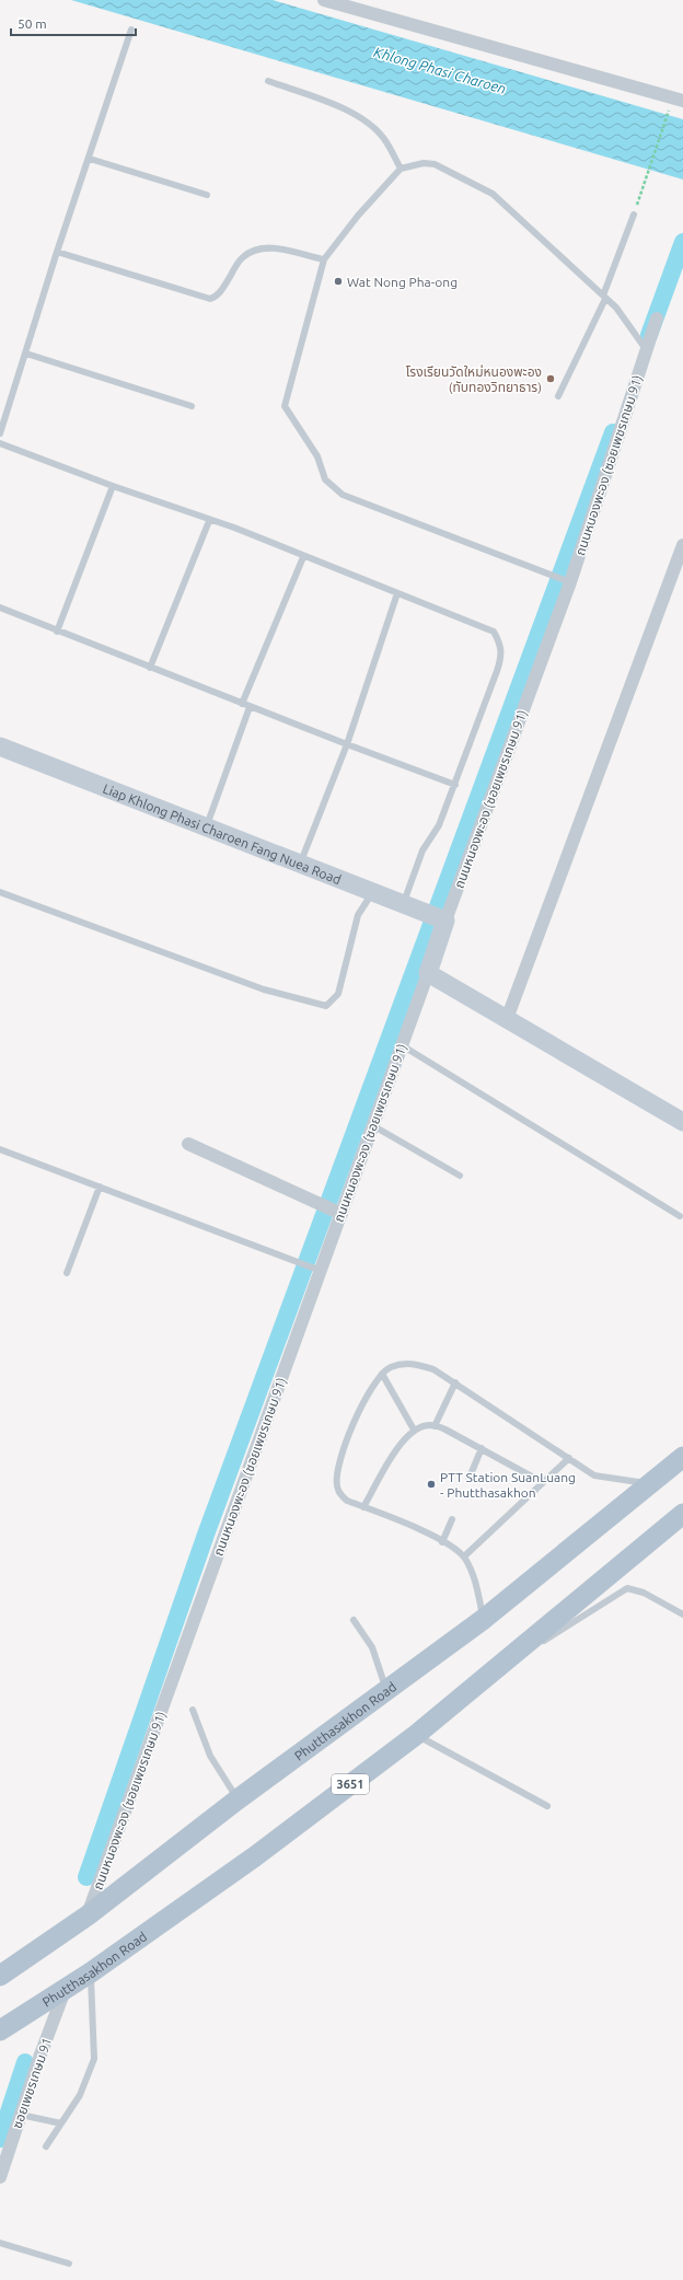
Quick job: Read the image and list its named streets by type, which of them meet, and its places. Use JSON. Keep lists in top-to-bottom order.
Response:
{
  "streets": {
    "main road": [
      "ถนนหนองพะอง (ซอยเพชรเกษม 91)",
      "Liap Khlong Phasi Charoen Fang Nuea Road",
      "Phutthasakhon Road",
      "3651"
    ],
    "street": ["ซอยเพชรเกษม 91"]
  },
  "crossings": [
    ["ถนนหนองพะอง (ซอยเพชรเกษม 91)", "Liap Khlong Phasi Charoen Fang Nuea Road"],
    ["ถนนหนองพะอง (ซอยเพชรเกษม 91)", "Phutthasakhon Road"],
    ["Phutthasakhon Road", "ซอยเพชรเกษม 91"]
  ],
  "water": ["Khlong Phasi Charoen"],
  "places": ["Wat Nong Pha-ong", "โรงเรียนวัดใหม่หนองพะอง (ทับทองวิทยาธาร)", "PTT Station SuanLuang - Phutthasakhon"],
  "scale_bar": "50 m"
}
